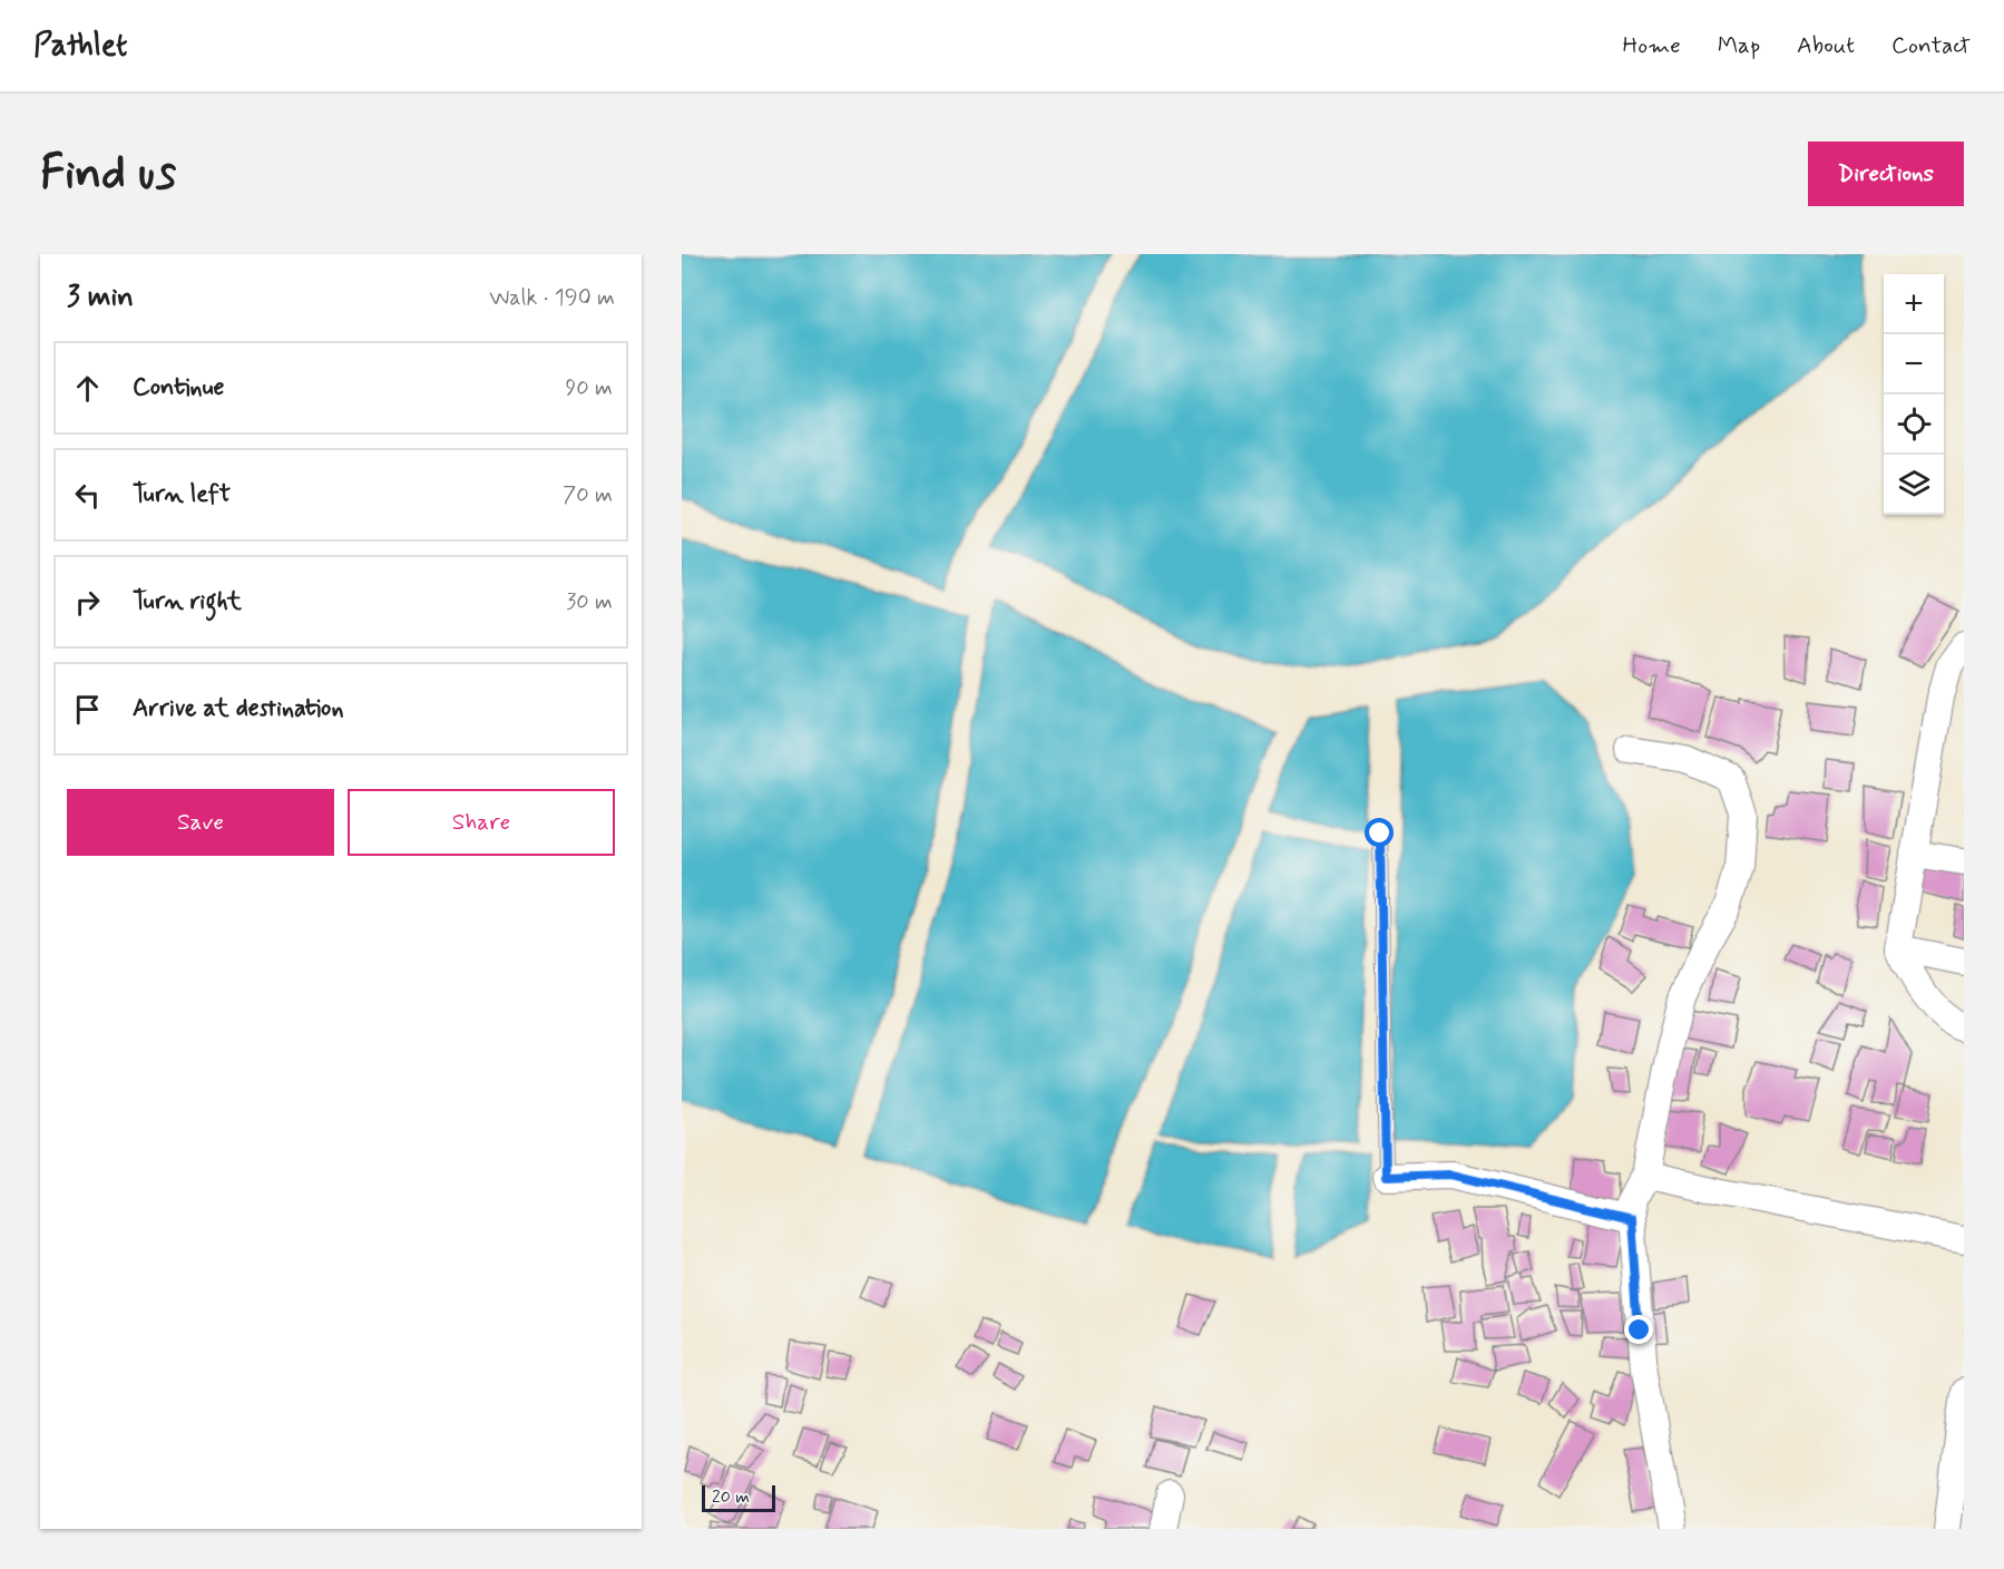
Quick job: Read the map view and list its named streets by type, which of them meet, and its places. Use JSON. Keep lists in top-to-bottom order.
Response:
{
  "scale_bar": "20 m",
  "page": {
    "header": "Pathlet",
    "nav": [
      "Home",
      "Map",
      "About",
      "Contact"
    ],
    "buttons": [
      "Directions",
      ["Save", "Share"]
    ],
    "title": "Find us",
    "heading": ["3 min", "Walk · 190 m"],
    "map_buttons": ["+", "−"],
    "list": [
      ["Continue", "90 m"],
      ["Turn left", "70 m"],
      ["Turn right", "30 m"],
      "Arrive at destination"
    ],
    "scale": "20 m"
  }
}
